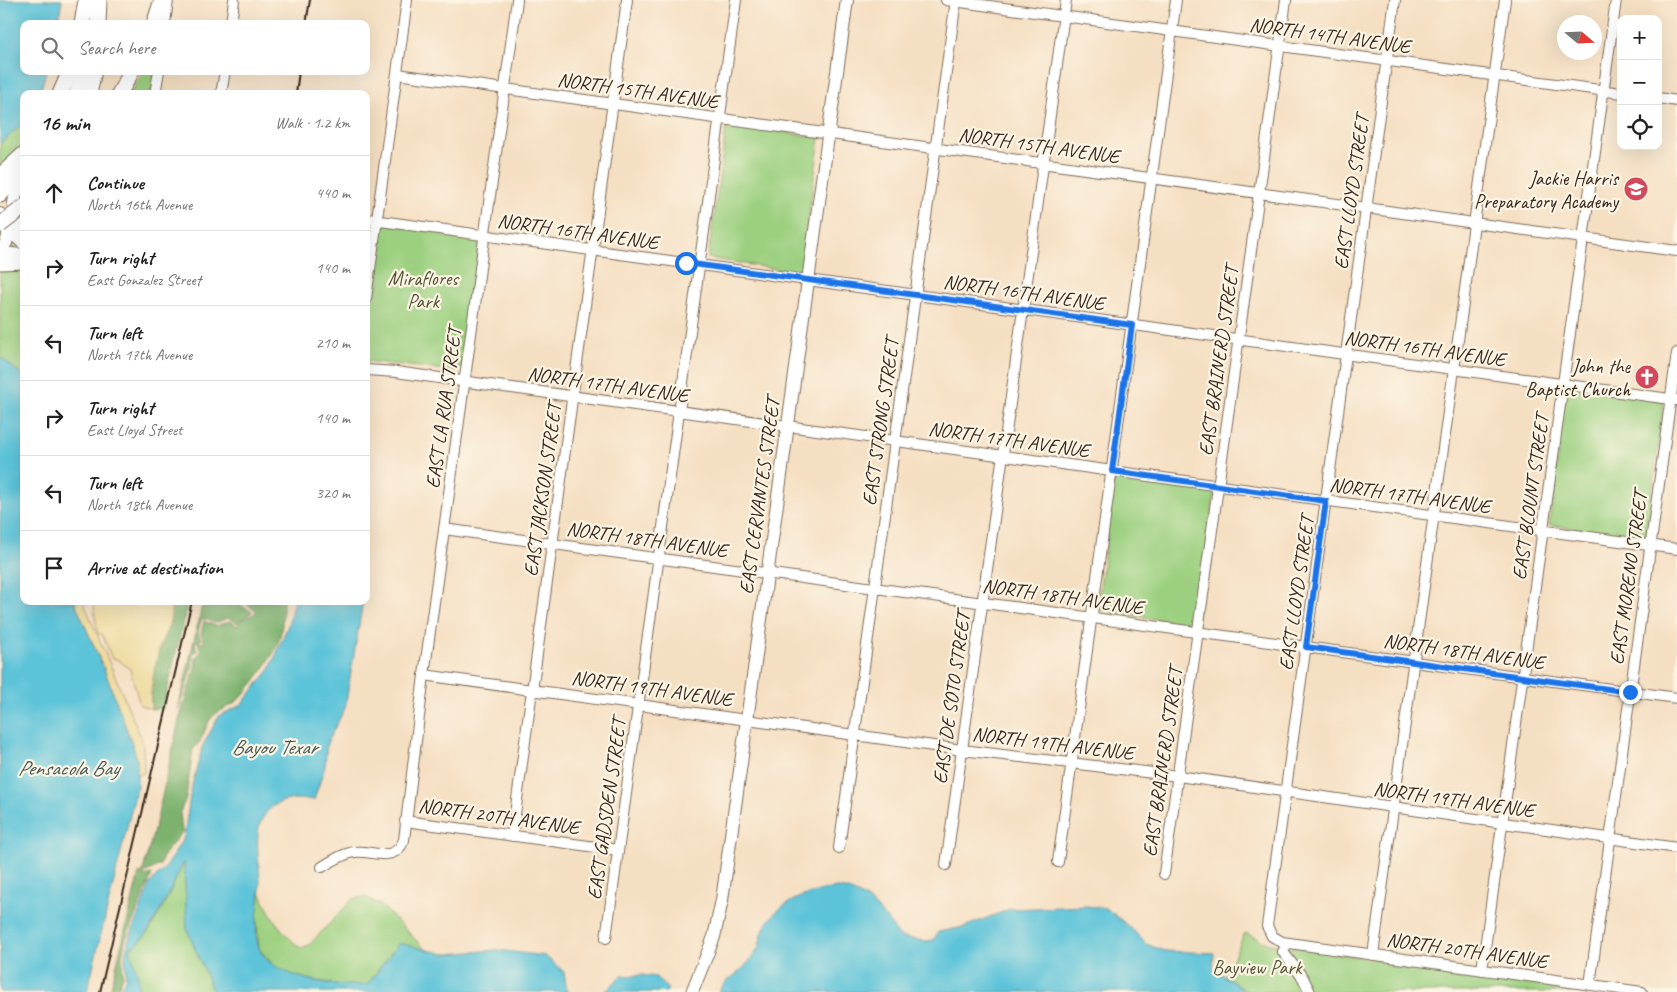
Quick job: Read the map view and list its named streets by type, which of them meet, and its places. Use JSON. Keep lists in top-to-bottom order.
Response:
{
  "streets": {
    "main road": ["EAST CERVANTES STREET"],
    "street": [
      "NORTH 14TH AVENUE",
      "NORTH 15TH AVENUE",
      "EAST LLOYD STREET",
      "NORTH 16TH AVENUE",
      "EAST BRAINERD STREET",
      "NORTH 17TH AVENUE",
      "EAST LA RUA STREET",
      "EAST STRONG STREET",
      "EAST JACKSON STREET",
      "EAST BLOUNT STREET",
      "NORTH 18TH AVENUE",
      "EAST MORENO STREET",
      "NORTH 19TH AVENUE",
      "EAST DE SOTO STREET",
      "EAST GADSDEN STREET",
      "NORTH 20TH AVENUE"
    ]
  },
  "crossings": [
    ["NORTH 14TH AVENUE", "EAST LLOYD STREET"],
    ["NORTH 14TH AVENUE", "EAST BRAINERD STREET"],
    ["NORTH 14TH AVENUE", "EAST STRONG STREET"],
    ["NORTH 14TH AVENUE", "EAST BLOUNT STREET"],
    ["NORTH 14TH AVENUE", "EAST DE SOTO STREET"],
    ["NORTH 15TH AVENUE", "EAST LLOYD STREET"],
    ["NORTH 15TH AVENUE", "EAST BRAINERD STREET"],
    ["NORTH 15TH AVENUE", "EAST LA RUA STREET"],
    ["NORTH 15TH AVENUE", "EAST STRONG STREET"],
    ["NORTH 15TH AVENUE", "EAST JACKSON STREET"],
    ["NORTH 15TH AVENUE", "EAST CERVANTES STREET"],
    ["NORTH 15TH AVENUE", "EAST BLOUNT STREET"],
    ["NORTH 15TH AVENUE", "EAST DE SOTO STREET"],
    ["NORTH 15TH AVENUE", "EAST GADSDEN STREET"],
    ["EAST LLOYD STREET", "NORTH 16TH AVENUE"],
    ["EAST LLOYD STREET", "NORTH 17TH AVENUE"],
    ["EAST LLOYD STREET", "NORTH 18TH AVENUE"],
    ["EAST LLOYD STREET", "NORTH 19TH AVENUE"],
    ["EAST LLOYD STREET", "NORTH 20TH AVENUE"],
    ["NORTH 16TH AVENUE", "EAST BRAINERD STREET"],
    ["NORTH 16TH AVENUE", "EAST LA RUA STREET"],
    ["NORTH 16TH AVENUE", "EAST STRONG STREET"],
    ["NORTH 16TH AVENUE", "EAST JACKSON STREET"],
    ["NORTH 16TH AVENUE", "EAST CERVANTES STREET"],
    ["NORTH 16TH AVENUE", "EAST BLOUNT STREET"],
    ["NORTH 16TH AVENUE", "EAST MORENO STREET"],
    ["NORTH 16TH AVENUE", "EAST DE SOTO STREET"],
    ["NORTH 16TH AVENUE", "EAST GADSDEN STREET"],
    ["EAST BRAINERD STREET", "NORTH 17TH AVENUE"],
    ["EAST BRAINERD STREET", "NORTH 18TH AVENUE"],
    ["EAST BRAINERD STREET", "NORTH 19TH AVENUE"],
    ["NORTH 17TH AVENUE", "EAST LA RUA STREET"],
    ["NORTH 17TH AVENUE", "EAST STRONG STREET"],
    ["NORTH 17TH AVENUE", "EAST JACKSON STREET"],
    ["NORTH 17TH AVENUE", "EAST CERVANTES STREET"],
    ["NORTH 17TH AVENUE", "EAST BLOUNT STREET"],
    ["NORTH 17TH AVENUE", "EAST MORENO STREET"],
    ["NORTH 17TH AVENUE", "EAST DE SOTO STREET"],
    ["NORTH 17TH AVENUE", "EAST GADSDEN STREET"],
    ["EAST LA RUA STREET", "NORTH 18TH AVENUE"],
    ["EAST LA RUA STREET", "NORTH 19TH AVENUE"],
    ["EAST LA RUA STREET", "NORTH 20TH AVENUE"],
    ["EAST STRONG STREET", "NORTH 18TH AVENUE"],
    ["EAST STRONG STREET", "NORTH 19TH AVENUE"],
    ["EAST JACKSON STREET", "NORTH 18TH AVENUE"],
    ["EAST JACKSON STREET", "NORTH 19TH AVENUE"],
    ["EAST JACKSON STREET", "NORTH 20TH AVENUE"],
    ["EAST CERVANTES STREET", "NORTH 18TH AVENUE"],
    ["EAST CERVANTES STREET", "NORTH 19TH AVENUE"],
    ["EAST BLOUNT STREET", "NORTH 18TH AVENUE"],
    ["EAST BLOUNT STREET", "NORTH 19TH AVENUE"],
    ["EAST BLOUNT STREET", "NORTH 20TH AVENUE"],
    ["NORTH 18TH AVENUE", "EAST MORENO STREET"],
    ["NORTH 18TH AVENUE", "EAST DE SOTO STREET"],
    ["NORTH 18TH AVENUE", "EAST GADSDEN STREET"],
    ["EAST MORENO STREET", "NORTH 19TH AVENUE"],
    ["EAST MORENO STREET", "NORTH 20TH AVENUE"],
    ["NORTH 19TH AVENUE", "EAST DE SOTO STREET"],
    ["NORTH 19TH AVENUE", "EAST GADSDEN STREET"],
    ["EAST GADSDEN STREET", "NORTH 20TH AVENUE"]
  ],
  "water": ["Bayou Texar", "Pensacola Bay"],
  "parks": ["Miraflores Park", "Bayview Park"],
  "places": {
    "school or university": ["Jackie Harris Preparatory Academy"],
    "church": ["John the Baptist Church"]
  },
  "north": "right",
  "page": {
    "map_buttons": ["+", "−"],
    "search": "Search here",
    "heading": ["16 min", "Walk · 1.2 km"],
    "list": [
      ["Continue", "North 16th Avenue", "440 m"],
      ["Turn right", "East Gonzalez Street", "140 m"],
      ["Turn left", "North 17th Avenue", "210 m"],
      ["Turn right", "East Lloyd Street", "140 m"],
      ["Turn left", "North 18th Avenue", "320 m"],
      "Arrive at destination"
    ]
  }
}
